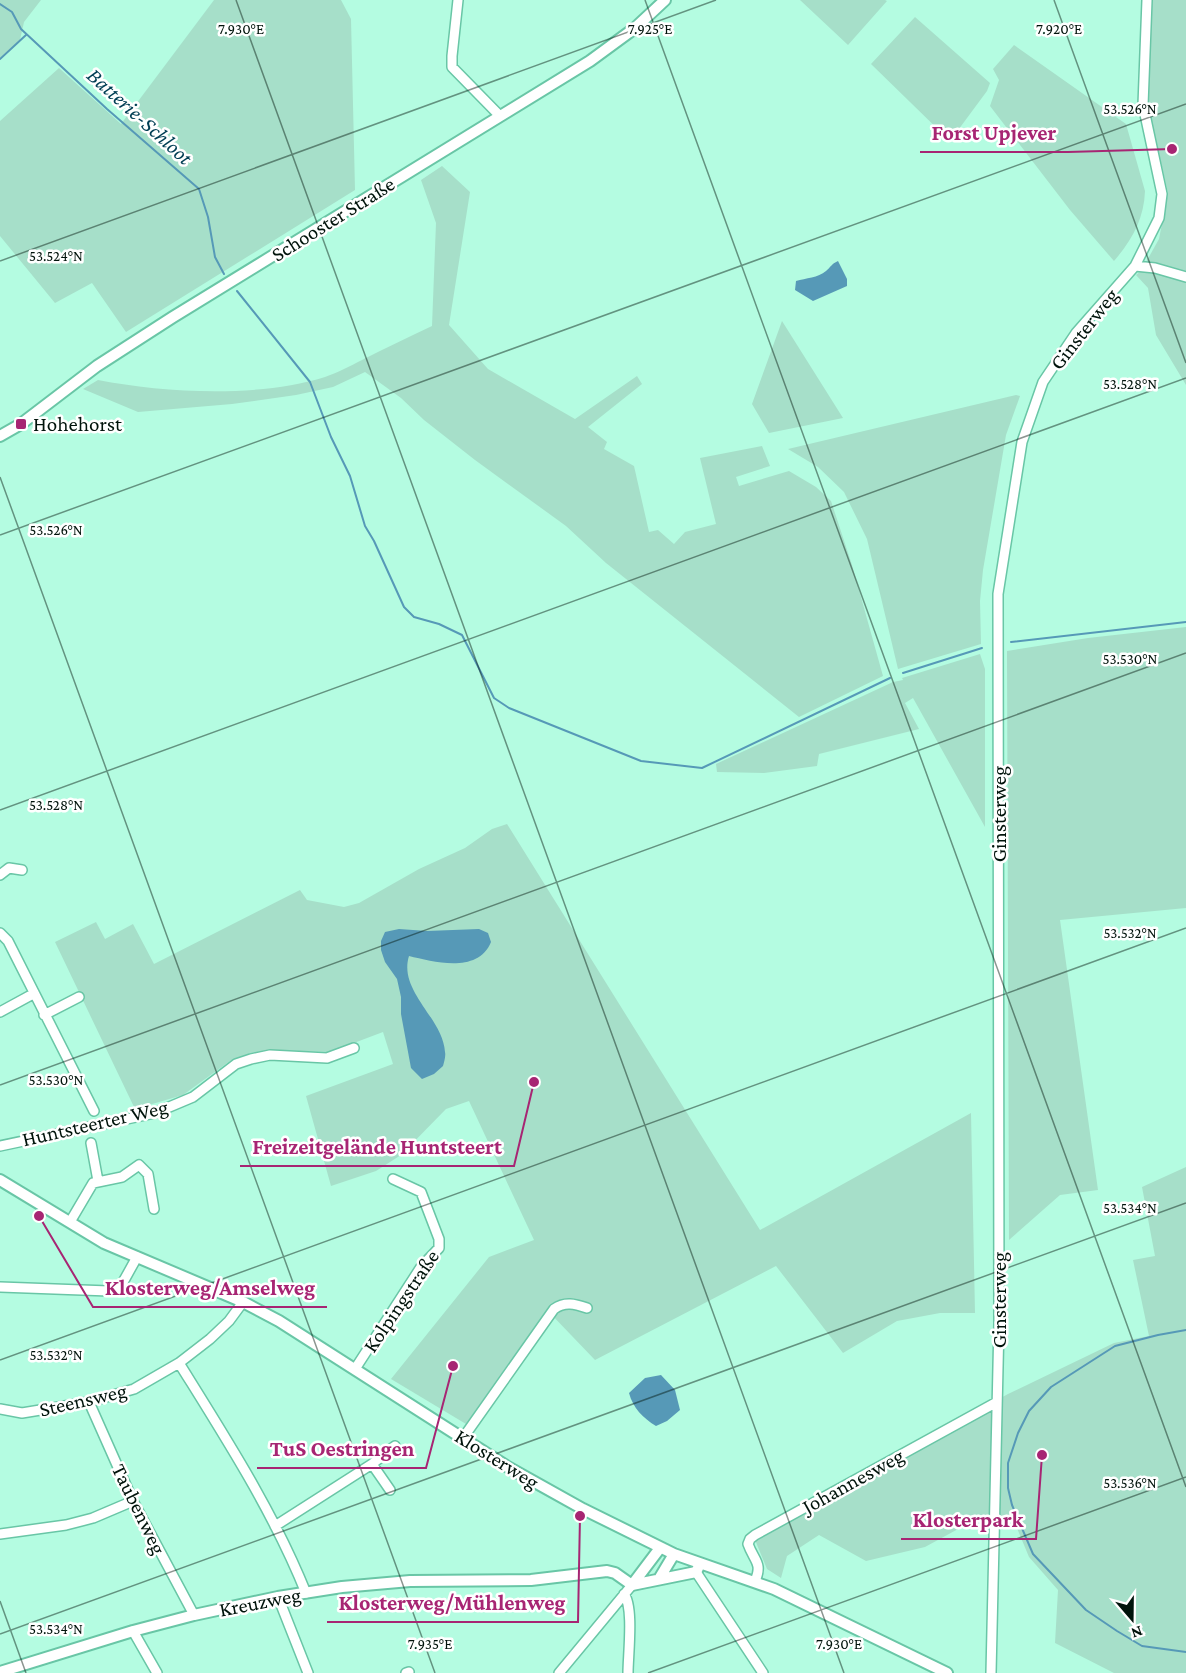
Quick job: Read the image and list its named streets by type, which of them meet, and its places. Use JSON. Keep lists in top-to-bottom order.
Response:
{
  "streets": {
    "street": [
      "Schooster Straße",
      "Ginsterweg",
      "Huntsteerter Weg",
      "Kolpingstraße",
      "Steensweg",
      "Klosterweg",
      "Johannesweg",
      "Taubenweg",
      "Kreuzweg"
    ]
  },
  "crossings": [
    ["Ginsterweg", "Johannesweg"],
    ["Kolpingstraße", "Klosterweg"],
    ["Steensweg", "Klosterweg"],
    ["Steensweg", "Taubenweg"],
    ["Klosterweg", "Johannesweg"],
    ["Taubenweg", "Kreuzweg"]
  ],
  "water": ["Batterie-Schloot"],
  "places": {
    "other": [
      "Forst Upjever",
      "Freizeitgelände Huntsteert",
      "Klosterweg/Amselweg",
      "TuS Oestringen",
      "Klosterpark",
      "Klosterweg/Mühlenweg"
    ],
    "transit": ["Hohehorst"]
  },
  "north": "bottom",
  "coordinates": [
    "7.930°E",
    "7.925°E",
    "7.920°E",
    "53.526°N",
    "53.524°N",
    "53.528°N",
    "53.530°N",
    "53.532°N",
    "53.534°N",
    "53.536°N",
    "7.935°E"
  ]
}
